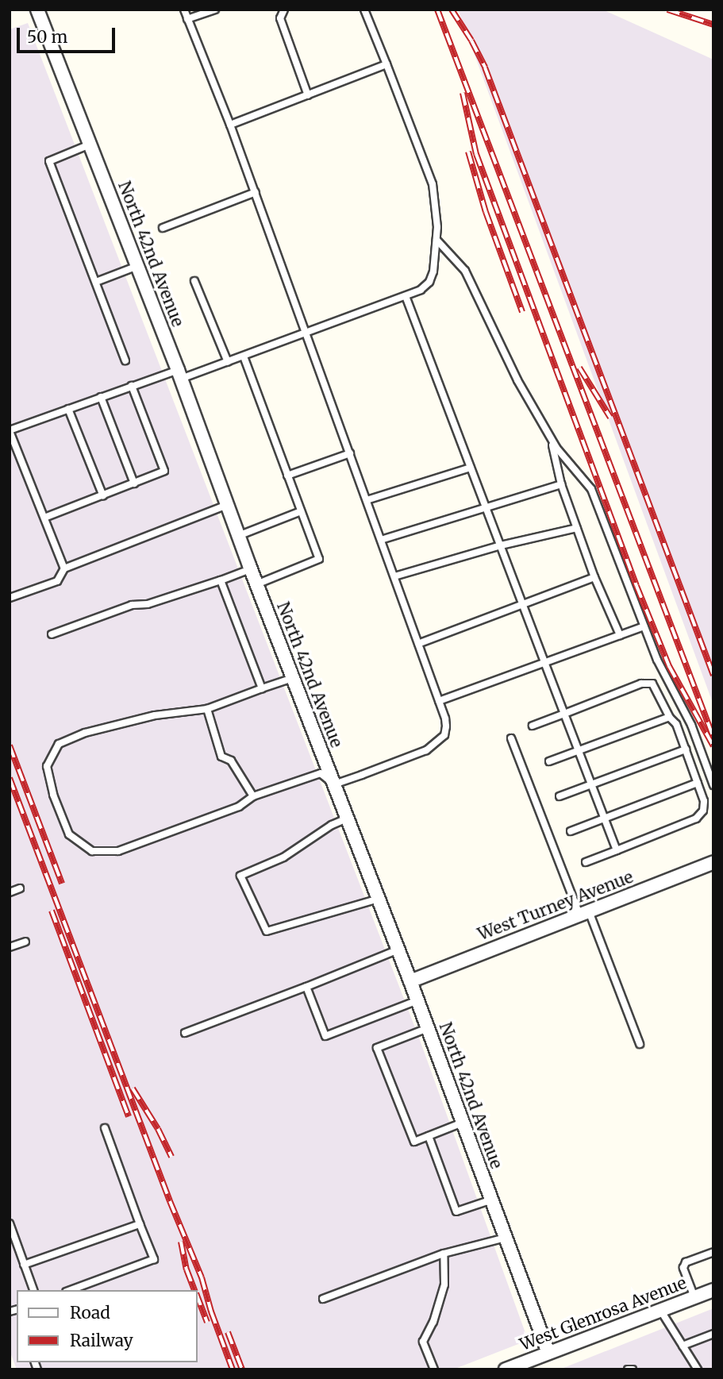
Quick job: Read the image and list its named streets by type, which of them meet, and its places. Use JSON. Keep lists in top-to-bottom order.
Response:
{
  "streets": {
    "street": ["North 42nd Avenue", "West Turney Avenue", "West Glenrosa Avenue"]
  },
  "crossings": [
    ["North 42nd Avenue", "West Turney Avenue"],
    ["North 42nd Avenue", "West Glenrosa Avenue"]
  ],
  "legend": ["Road", "Railway"],
  "scale_bar": "50 m"
}
